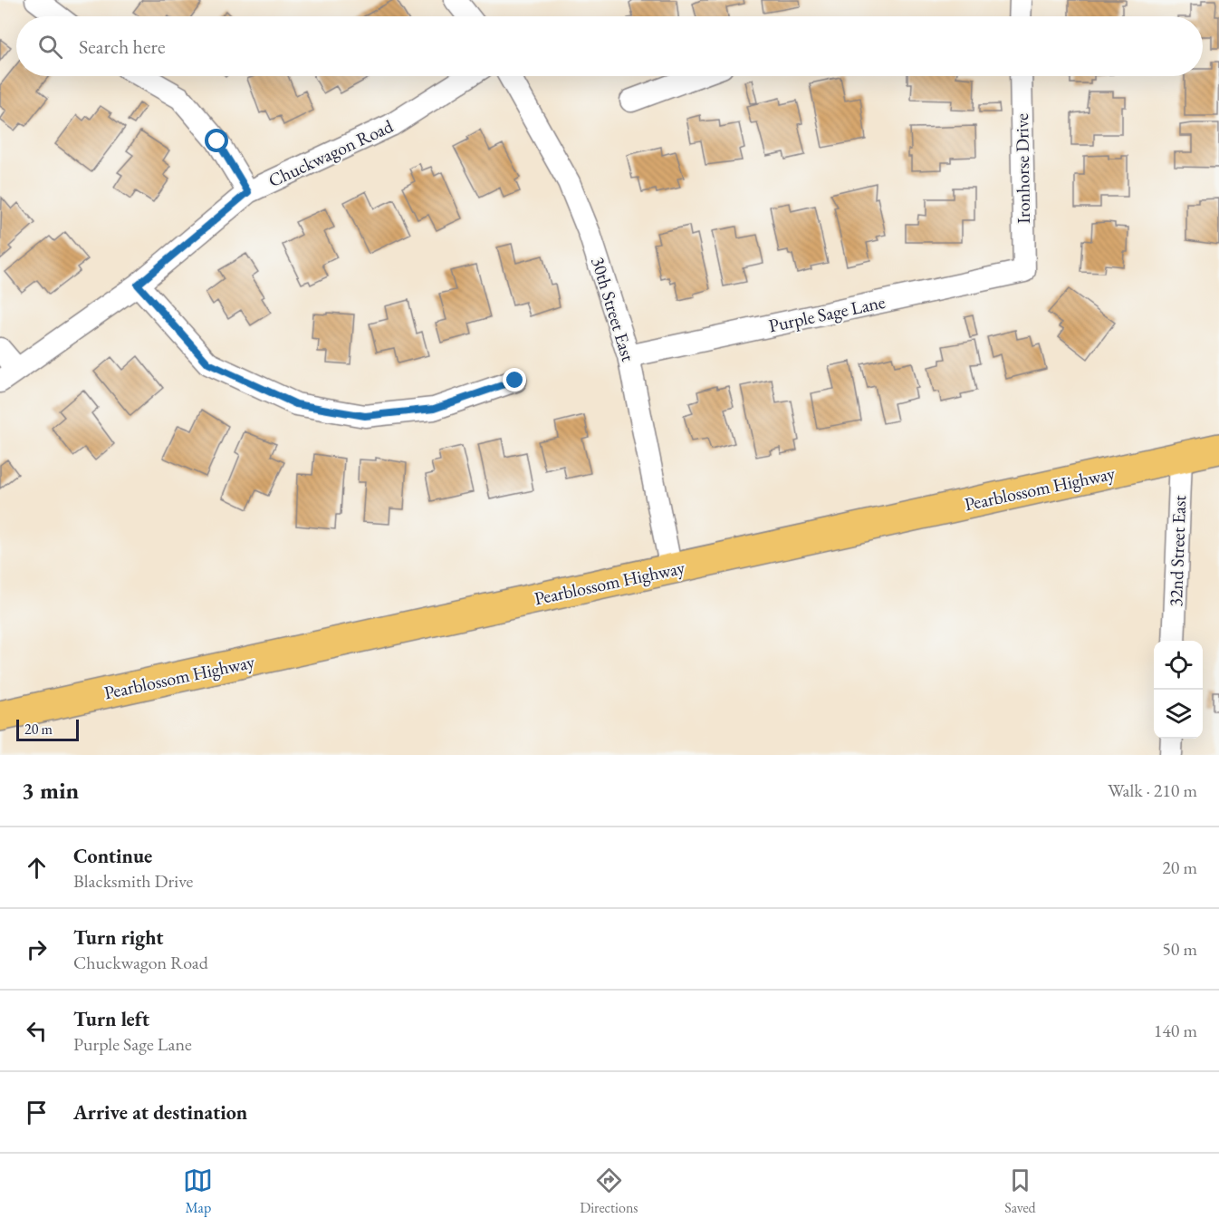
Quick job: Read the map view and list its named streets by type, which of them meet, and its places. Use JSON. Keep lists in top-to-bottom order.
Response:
{
  "streets": {
    "main road": ["Pearblossom Highway"],
    "street": [
      "Chuckwagon Road",
      "Ironhorse Drive",
      "30th Street East",
      "Purple Sage Lane",
      "32nd Street East"
    ]
  },
  "crossings": [
    ["Ironhorse Drive", "Purple Sage Lane"],
    ["30th Street East", "Purple Sage Lane"],
    ["30th Street East", "Pearblossom Highway"],
    ["Pearblossom Highway", "32nd Street East"]
  ],
  "scale_bar": "20 m",
  "page": {
    "search": "Search here",
    "scale": "20 m",
    "heading": ["3 min", "Walk · 210 m"],
    "list": [
      ["Continue", "Blacksmith Drive", "20 m"],
      ["Turn right", "Chuckwagon Road", "50 m"],
      ["Turn left", "Purple Sage Lane", "140 m"],
      "Arrive at destination"
    ],
    "nav": ["Map", "Directions", "Saved"]
  }
}
